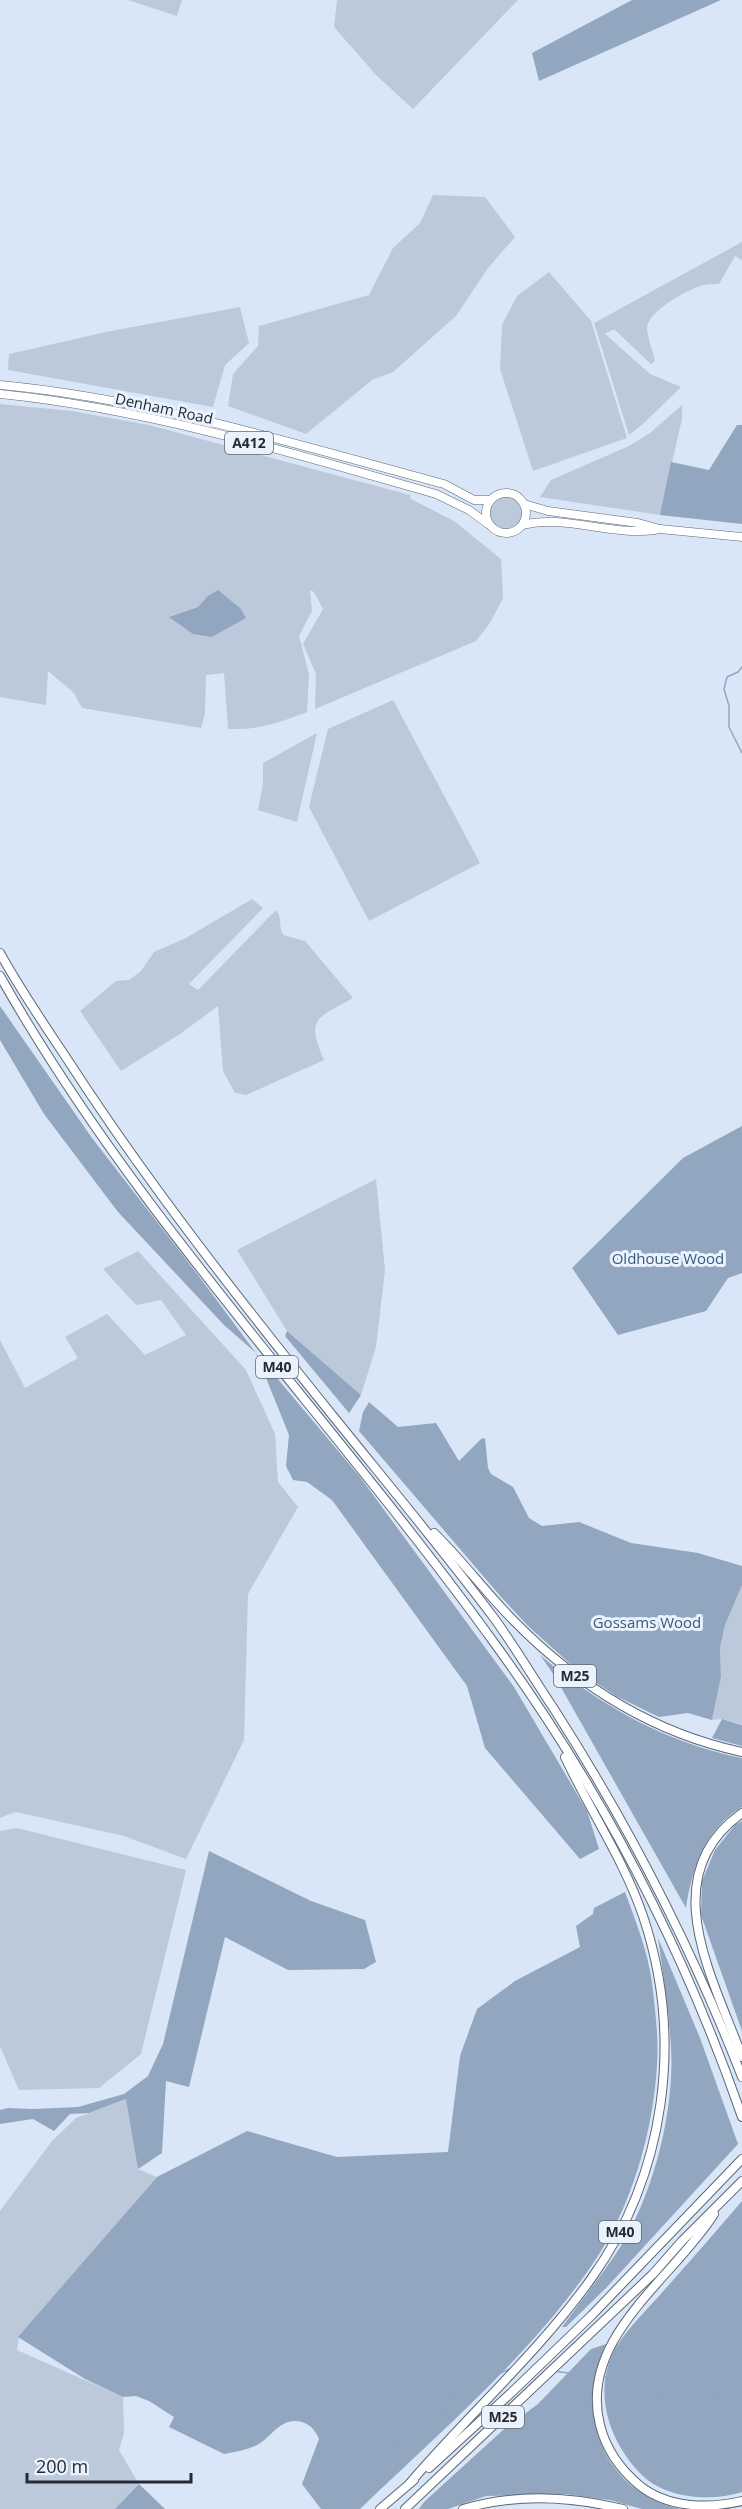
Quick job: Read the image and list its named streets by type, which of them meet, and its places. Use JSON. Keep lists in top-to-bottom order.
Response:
{
  "streets": {
    "highway": ["M40", "M25"],
    "main road": ["Denham Road", "A412"]
  },
  "crossings": [
    ["M40", "M25"]
  ],
  "parks": ["Oldhouse Wood", "Gossams Wood"],
  "scale_bar": "200 m"
}
